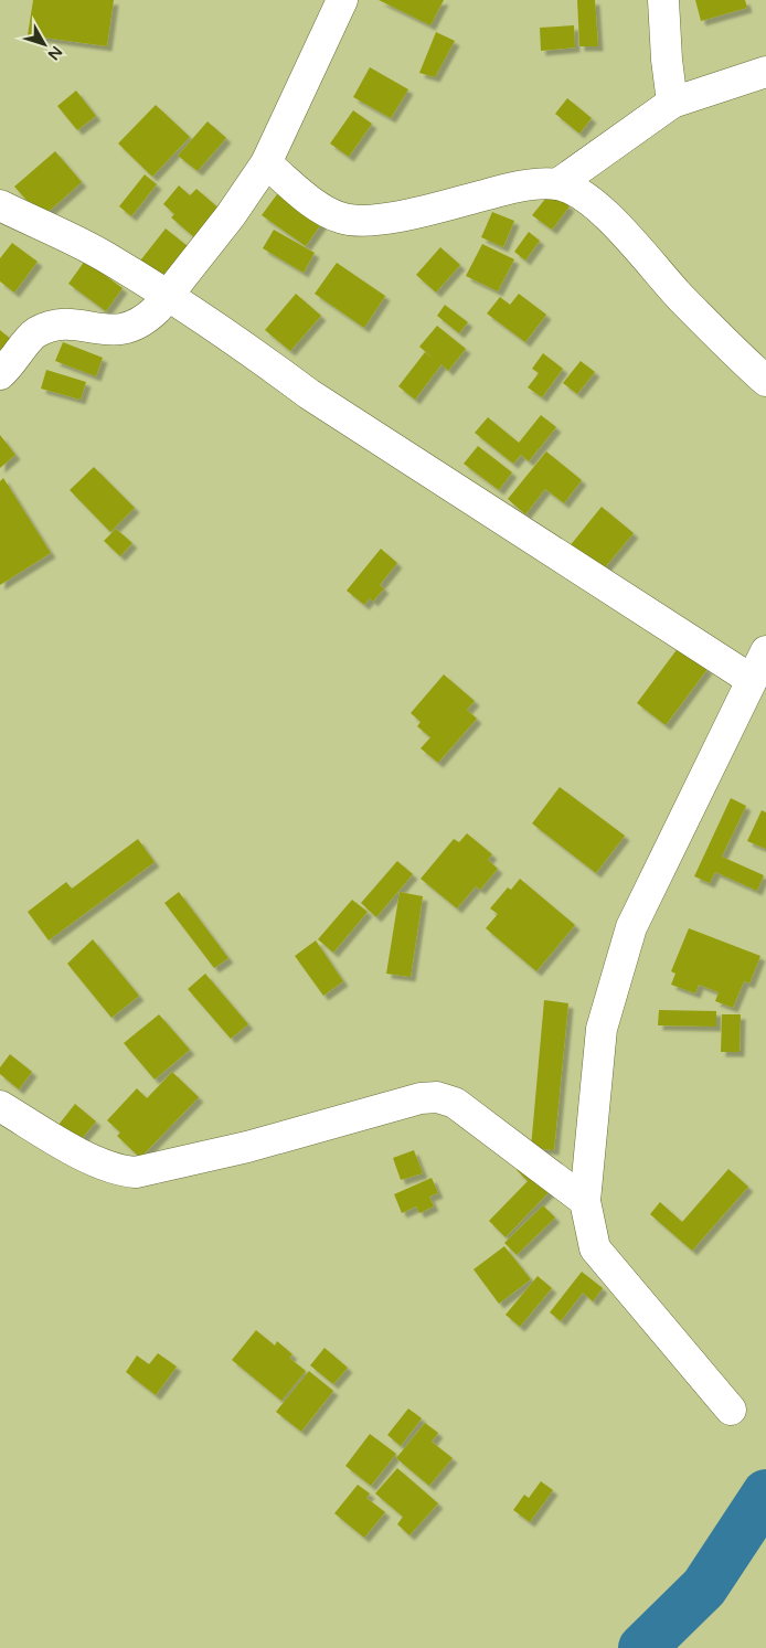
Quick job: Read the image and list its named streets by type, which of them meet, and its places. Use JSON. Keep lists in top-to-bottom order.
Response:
{
  "north": "bottom right"
}
